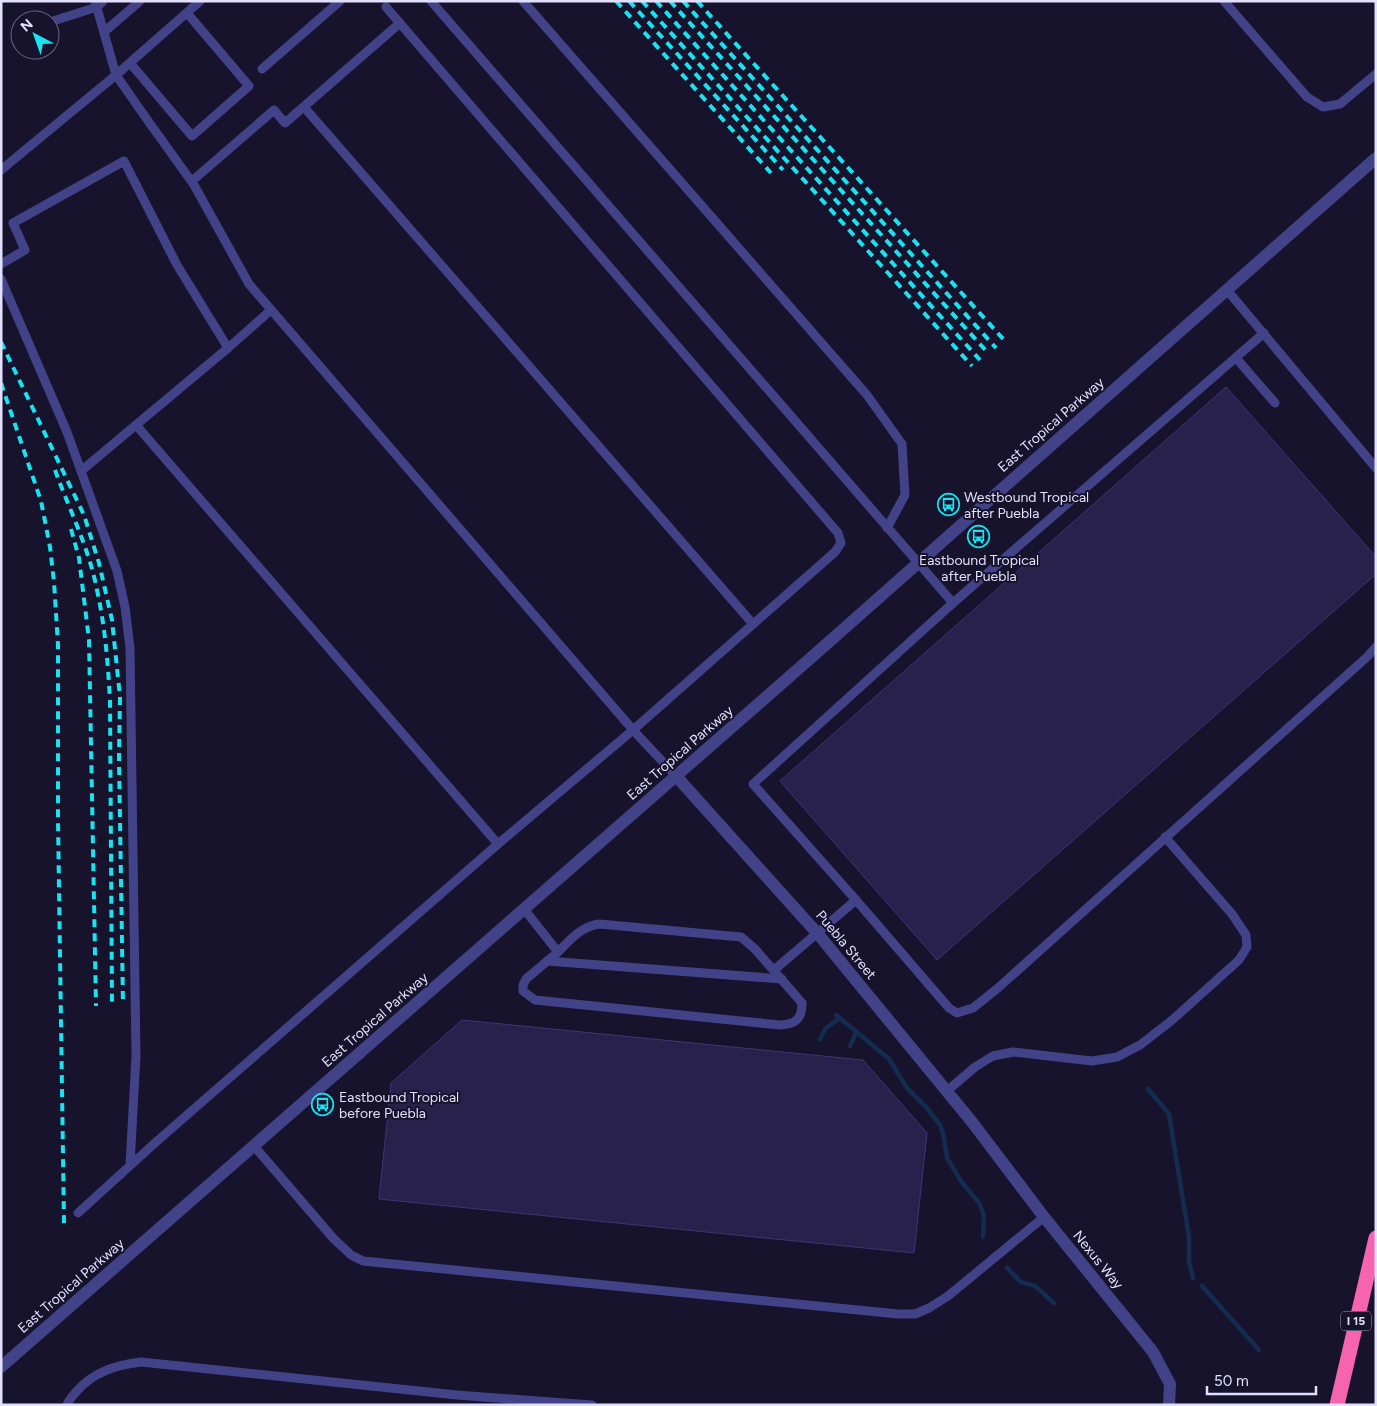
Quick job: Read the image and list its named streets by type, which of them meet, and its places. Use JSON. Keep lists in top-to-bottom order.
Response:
{
  "streets": {
    "highway": ["I 15"],
    "street": ["East Tropical Parkway", "Puebla Street", "Nexus Way"]
  },
  "crossings": [
    ["East Tropical Parkway", "Puebla Street"],
    ["Puebla Street", "Nexus Way"]
  ],
  "places": {
    "bus stop": ["Westbound Tropical after Puebla", "Eastbound Tropical after Puebla", "Eastbound Tropical before Puebla"]
  },
  "scale_bar": "50 m",
  "north": "top left"
}
